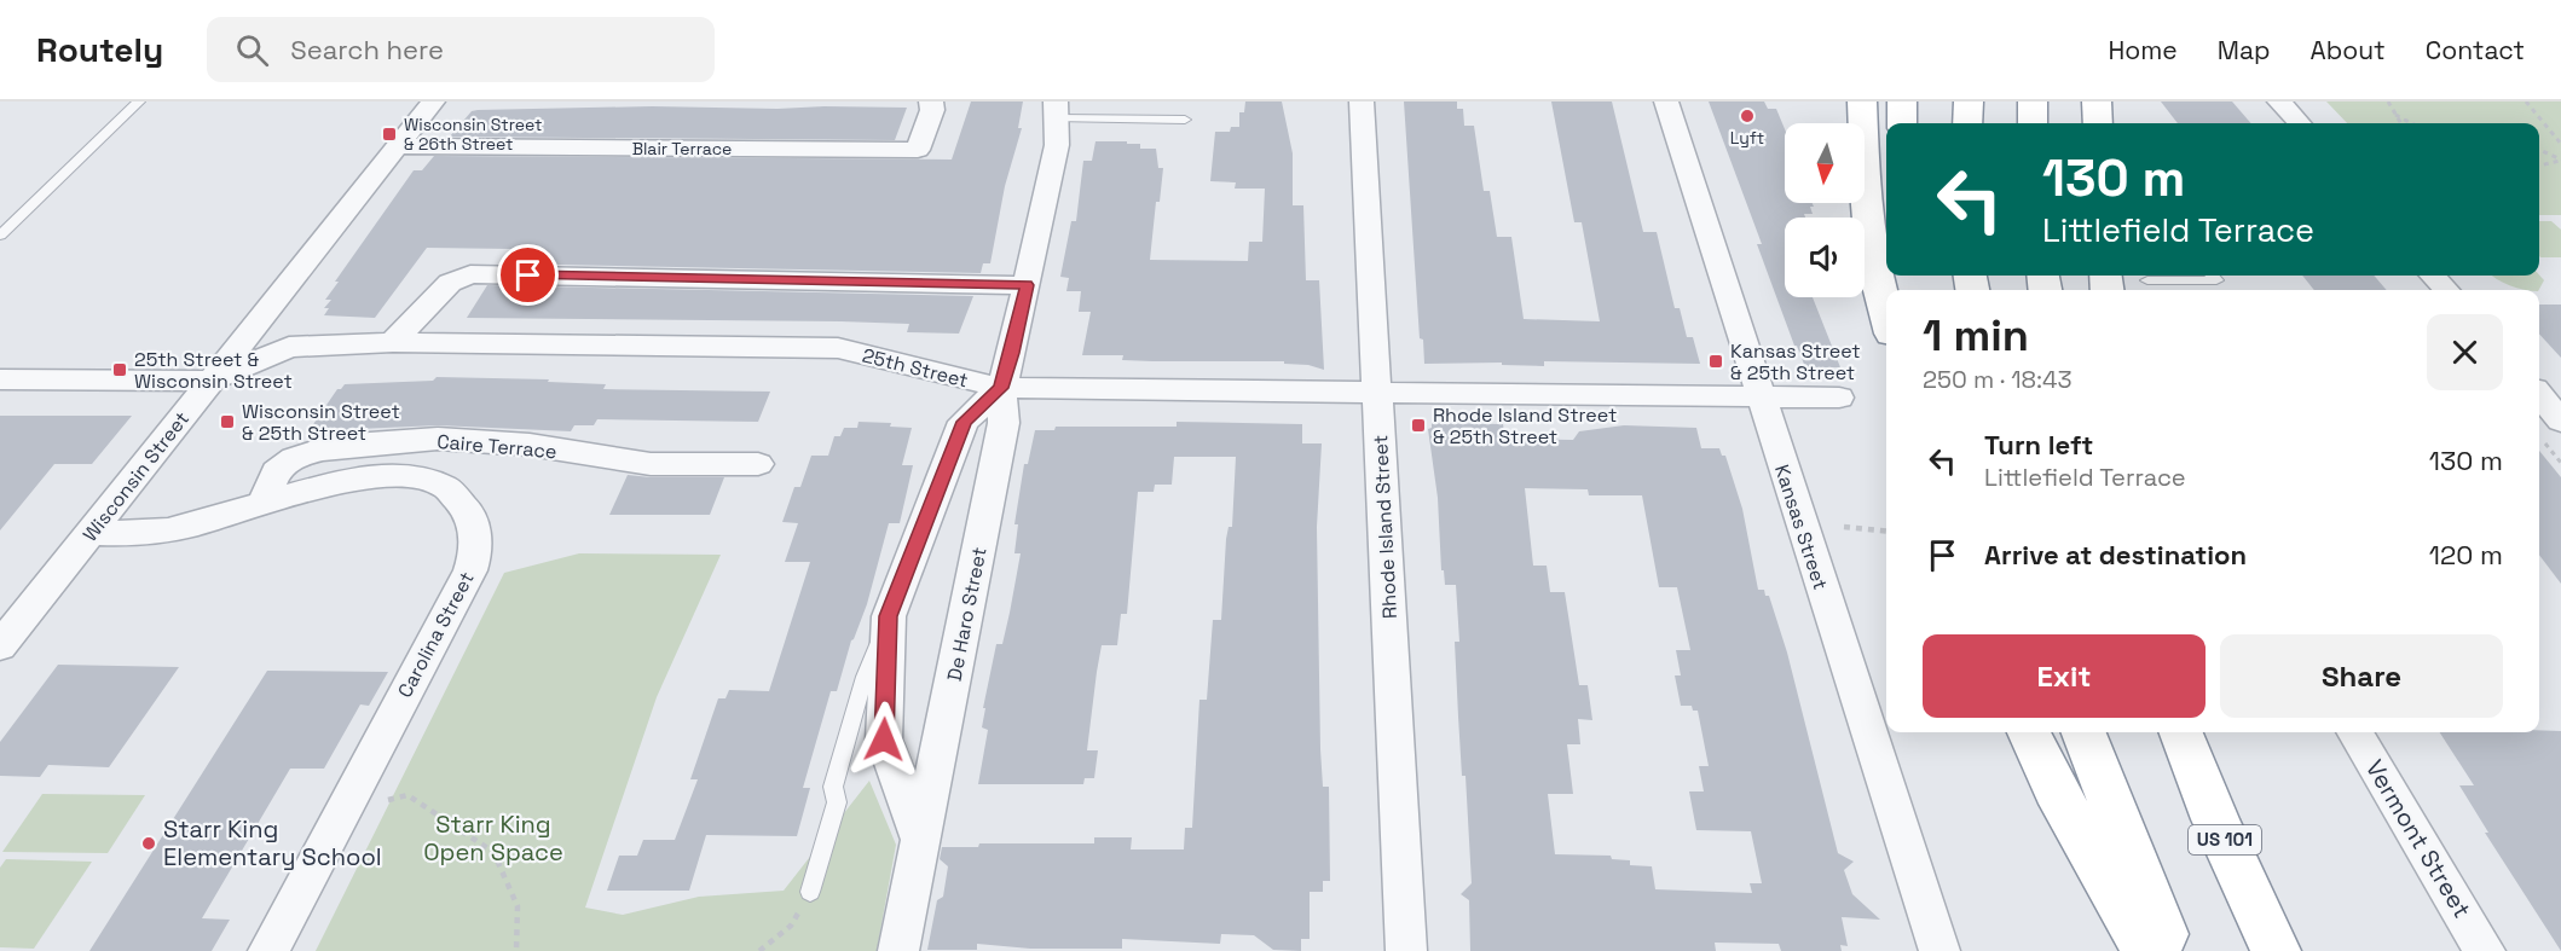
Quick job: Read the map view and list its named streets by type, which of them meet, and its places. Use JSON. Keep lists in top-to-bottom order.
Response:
{
  "streets": {
    "highway": ["US 101"],
    "street": [
      "Blair Terrace",
      "25th Street",
      "Caire Terrace",
      "Wisconsin Street",
      "Rhode Island Street",
      "Kansas Street",
      "De Haro Street",
      "Carolina Street",
      "Vermont Street"
    ]
  },
  "crossings": [
    ["Blair Terrace", "Wisconsin Street"],
    ["25th Street", "Wisconsin Street"],
    ["25th Street", "Rhode Island Street"],
    ["25th Street", "Kansas Street"],
    ["25th Street", "De Haro Street"],
    ["Caire Terrace", "Carolina Street"],
    ["Wisconsin Street", "Carolina Street"]
  ],
  "parks": ["Starr King Open Space"],
  "places": {
    "other": ["Lyft", "Starr King Elementary School"],
    "transit": [
      "Wisconsin Street & 26th Street",
      "Kansas Street & 25th Street",
      "25th Street & Wisconsin Street",
      "Wisconsin Street & 25th Street",
      "Rhode Island Street & 25th Street"
    ]
  },
  "north": "bottom",
  "page": {
    "header": "Routely",
    "search": "Search here",
    "nav": [
      "Home",
      "Map",
      "About",
      "Contact"
    ],
    "turn": ["130 m", "Littlefield Terrace"],
    "heading": ["1 min", "250 m · 18:43"],
    "list": [
      {
        "name": "Turn left",
        "note": "Littlefield Terrace",
        "value": "130 m"
      },
      {
        "name": "Arrive at destination",
        "value": "120 m"
      }
    ],
    "buttons": ["Exit", "Share"]
  }
}
